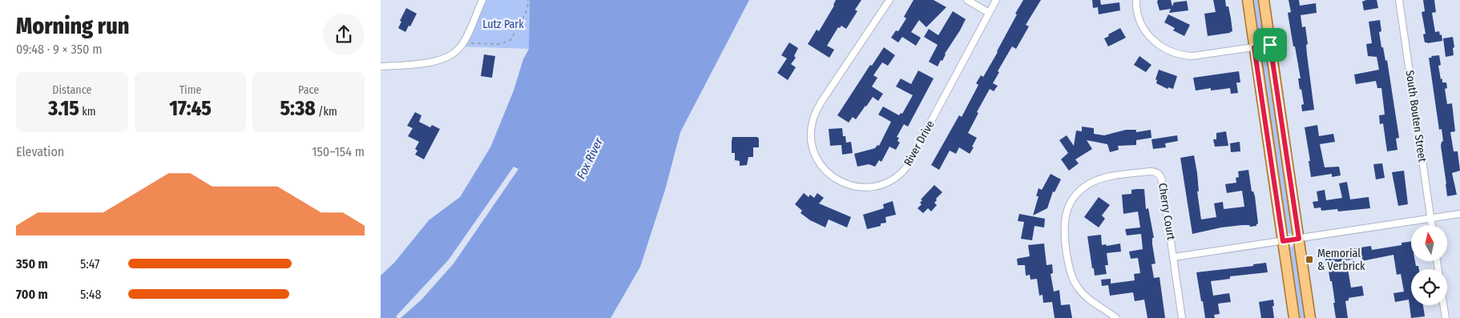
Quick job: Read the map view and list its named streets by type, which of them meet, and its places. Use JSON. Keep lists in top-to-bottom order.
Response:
{
  "streets": {
    "street": ["South Bouten Street", "River Drive", "Cherry Court"]
  },
  "water": ["Fox River"],
  "parks": ["Lutz Park"],
  "places": {
    "transit": ["Memorial & Verbrick"]
  },
  "north": "top",
  "page": {
    "heading": ["Morning run", "09:48 · 9 × 350 m"],
    "stats": [
      ["Distance", "3.15 km"],
      ["Time", "17:45"],
      ["Pace", "5:38 /km"]
    ],
    "chart": ["Elevation", "150–154 m"],
    "list": [
      {
        "name": "350 m",
        "note": "5:47"
      },
      {
        "name": "700 m",
        "note": "5:48"
      }
    ]
  }
}
